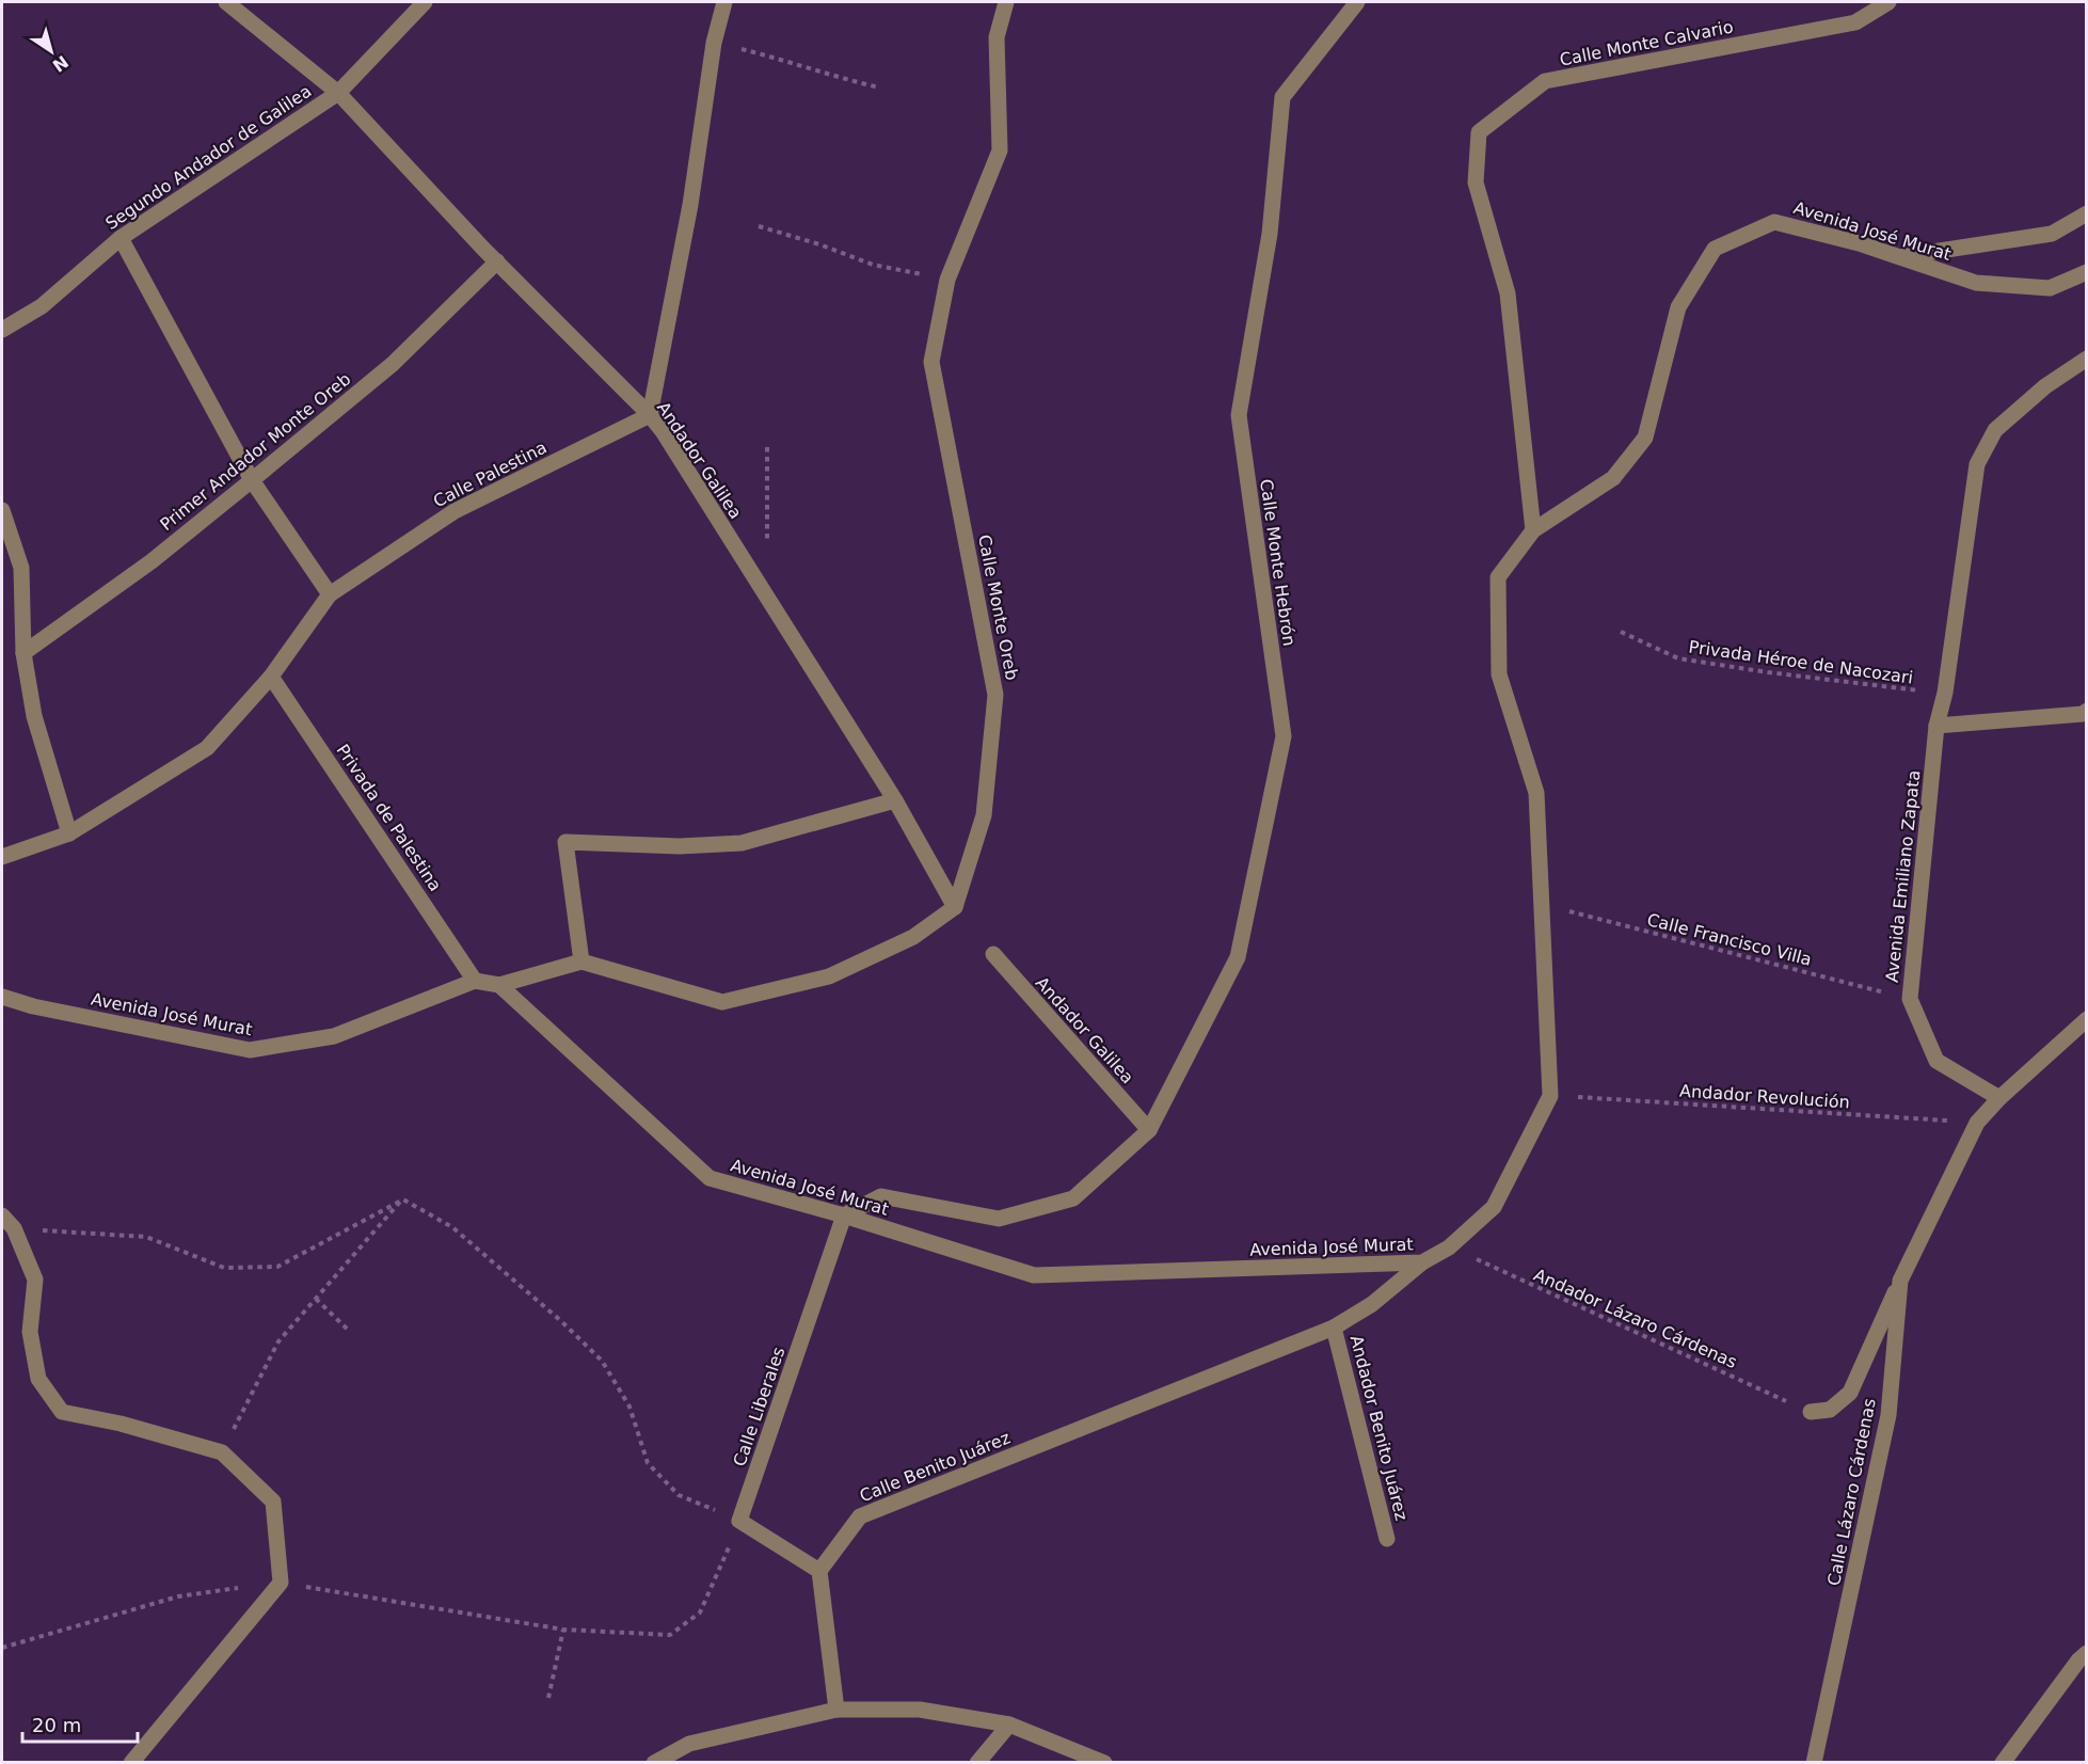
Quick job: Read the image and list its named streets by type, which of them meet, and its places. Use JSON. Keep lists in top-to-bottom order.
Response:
{
  "streets": {
    "street": [
      "Calle Monte Calvario",
      "Segundo Andador de Galilea",
      "Avenida José Murat",
      "Primer Andador Monte Oreb",
      "Andador Galilea",
      "Calle Palestina",
      "Calle Monte Hebrón",
      "Calle Monte Oreb",
      "Privada de Palestina",
      "Avenida Emiliano Zapata",
      "Calle Liberales",
      "Andador Benito Juárez",
      "Calle Benito Juárez",
      "Calle Lázaro Cárdenas"
    ],
    "path": [
      "Privada Héroe de Nacozari",
      "Calle Francisco Villa",
      "Andador Revolución",
      "Andador Lázaro Cárdenas"
    ]
  },
  "crossings": [
    ["Calle Monte Calvario", "Avenida José Murat"],
    ["Segundo Andador de Galilea", "Andador Galilea"],
    ["Avenida José Murat", "Privada de Palestina"],
    ["Avenida José Murat", "Calle Francisco Villa"],
    ["Avenida José Murat", "Andador Revolución"],
    ["Avenida José Murat", "Andador Lázaro Cárdenas"],
    ["Avenida José Murat", "Calle Liberales"],
    ["Avenida José Murat", "Calle Benito Juárez"],
    ["Primer Andador Monte Oreb", "Andador Galilea"],
    ["Andador Galilea", "Calle Palestina"],
    ["Andador Galilea", "Calle Monte Hebrón"],
    ["Andador Galilea", "Calle Monte Oreb"],
    ["Calle Palestina", "Privada de Palestina"],
    ["Privada Héroe de Nacozari", "Avenida Emiliano Zapata"],
    ["Avenida Emiliano Zapata", "Calle Francisco Villa"],
    ["Avenida Emiliano Zapata", "Calle Lázaro Cárdenas"],
    ["Andador Revolución", "Calle Lázaro Cárdenas"],
    ["Andador Benito Juárez", "Calle Benito Juárez"]
  ],
  "scale_bar": "20 m",
  "north": "bottom right"
}
